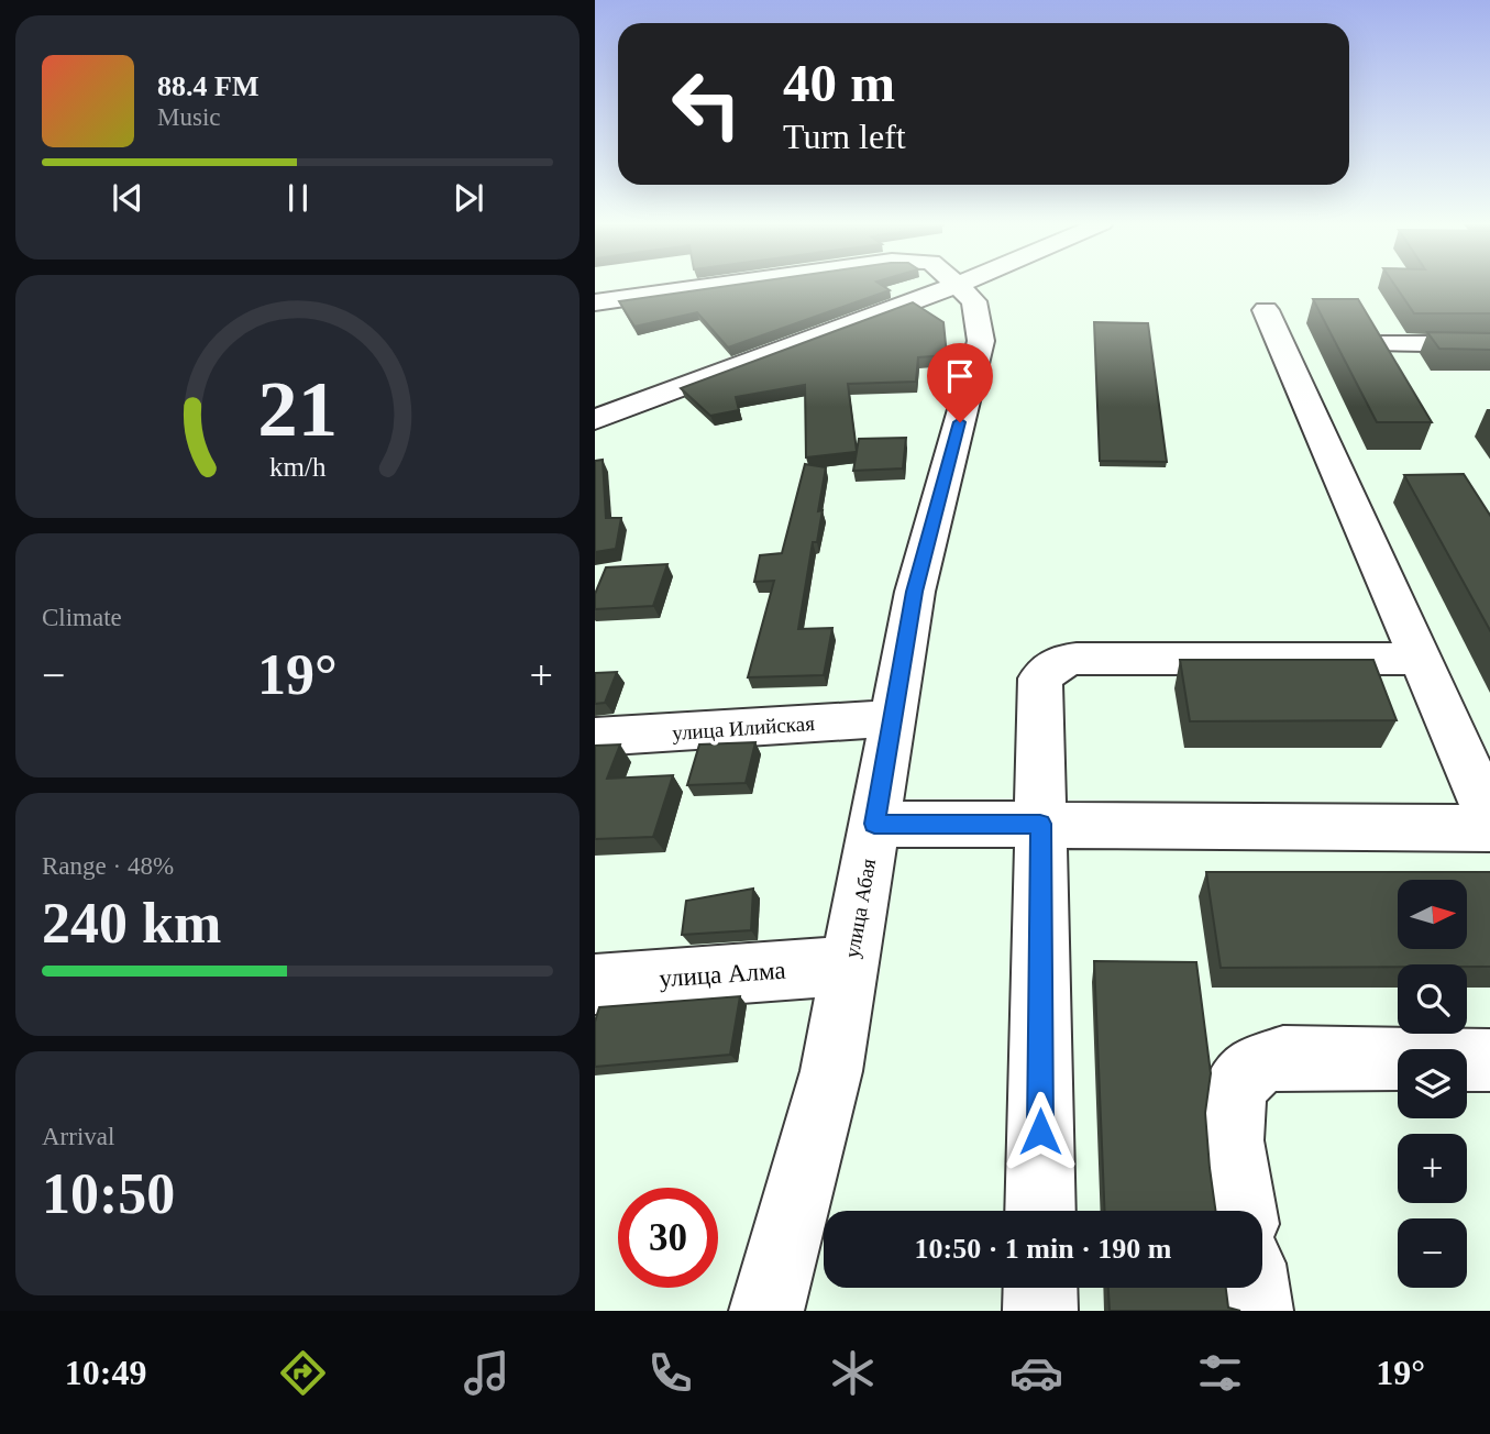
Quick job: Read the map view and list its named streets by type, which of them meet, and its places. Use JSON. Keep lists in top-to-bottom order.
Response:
{
  "streets": {
    "street": ["улица Илийская", "улица Абая", "улица Алма"]
  },
  "crossings": [
    ["улица Илийская", "улица Абая"],
    ["улица Абая", "улица Алма"]
  ],
  "north": "right",
  "page": {
    "turn": ["40 m", "Turn left"],
    "song": ["88.4 FM", "Music"],
    "tile": [
      "Climate",
      ["Range · 48%", "240 km"],
      ["Arrival", "10:50"]
    ],
    "heat": ["−", "19°", "+"],
    "map_buttons": ["+", "−"],
    "limit": "30",
    "trip": "10:50 · 1 min · 190 m",
    "tabs": ["10:49", "19°"],
    "gauge": ["21", "km/h"]
  }
}
